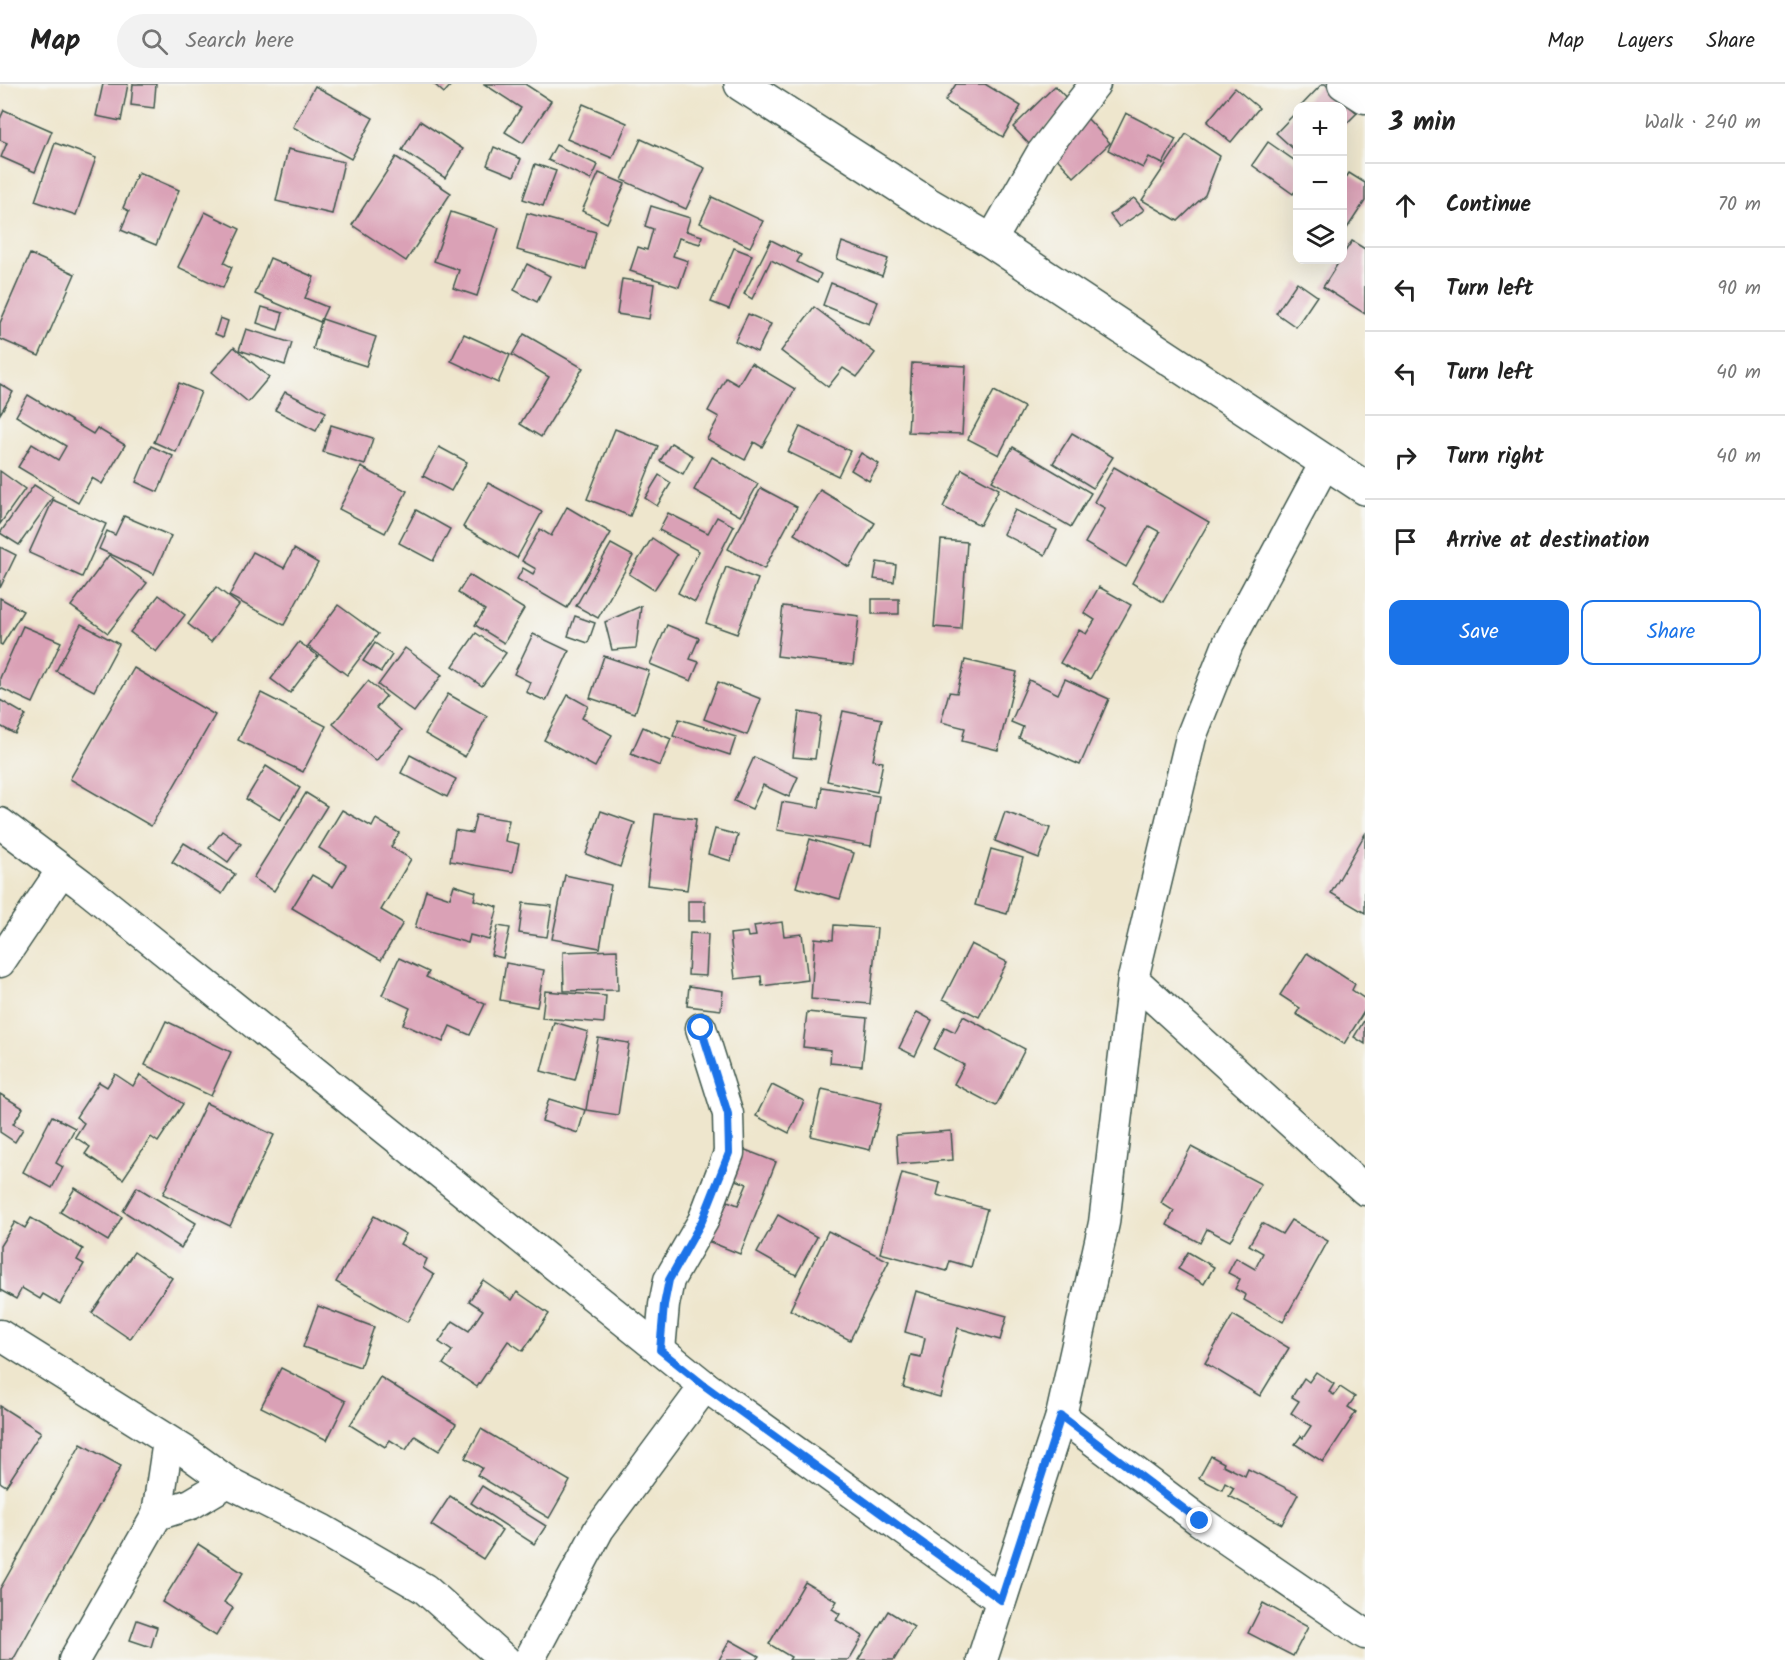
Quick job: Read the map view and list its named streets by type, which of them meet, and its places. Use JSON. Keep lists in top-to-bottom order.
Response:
{
  "page": {
    "header": "Map",
    "search": "Search here",
    "nav": ["Map", "Layers", "Share"],
    "heading": ["3 min", "Walk · 240 m"],
    "map_buttons": ["+", "−"],
    "list": [
      ["Continue", "70 m"],
      ["Turn left", "90 m"],
      ["Turn left", "40 m"],
      ["Turn right", "40 m"],
      "Arrive at destination"
    ],
    "buttons": ["Save", "Share"]
  }
}
